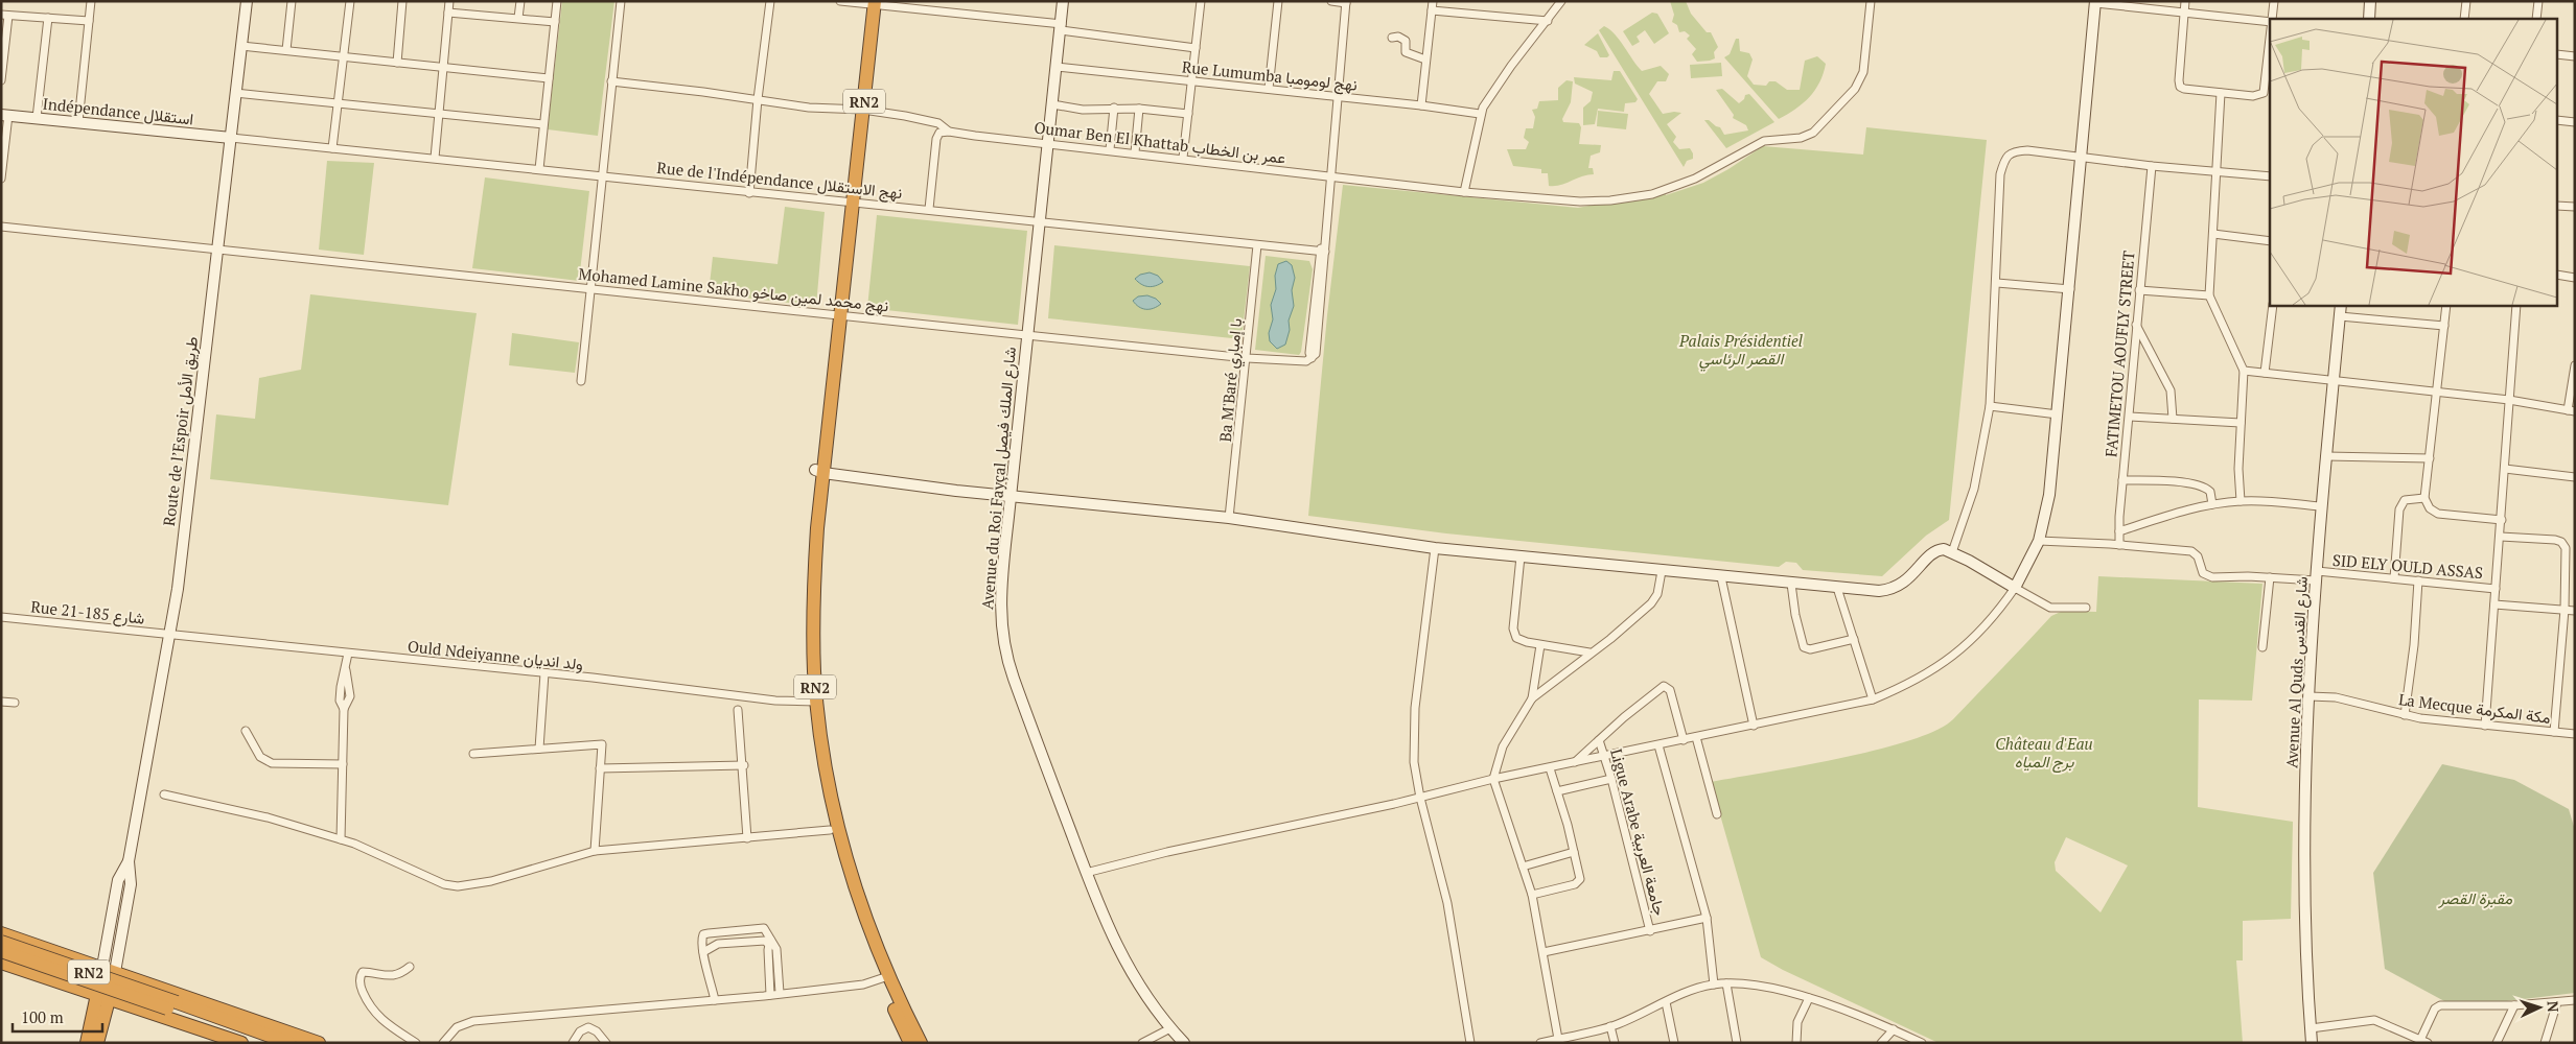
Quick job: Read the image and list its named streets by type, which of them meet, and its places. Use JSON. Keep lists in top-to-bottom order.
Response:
{
  "streets": {
    "highway": ["RN2", "Route de l’Espoir طريق الأمل"],
    "street": [
      "Rue Lumumba نهج لومومبا",
      "Indépendance استقلال",
      "Oumar Ben El Khattab عمر بن الخطاب",
      "Rue de l'Indépendance نهج الاستقلال",
      "Mohamed Lamine Sakho نهج محمد لمين صاخو",
      "FATIMETOU AOUFLY STREET",
      "Ba M'Baré با إمباري",
      "Avenue du Roi Fayçal شارع الملك فيصل",
      "SID ELY OULD ASSAS",
      "Rue 21-185 شارع",
      "Ould Ndeiyanne ولد انديان",
      "Avenue Al Quds شارع القدس",
      "La Mecque مكة المكرمة",
      "Ligue Arabe جامعة العربية"
    ]
  },
  "crossings": [
    ["Rue Lumumba نهج لومومبا", "Avenue du Roi Fayçal شارع الملك فيصل"],
    ["RN2", "Oumar Ben El Khattab عمر بن الخطاب"],
    ["RN2", "Rue de l'Indépendance نهج الاستقلال"],
    ["RN2", "Mohamed Lamine Sakho نهج محمد لمين صاخو"],
    ["RN2", "Ould Ndeiyanne ولد انديان"],
    ["Indépendance استقلال", "Rue de l'Indépendance نهج الاستقلال"],
    ["Indépendance استقلال", "Route de l’Espoir طريق الأمل"],
    ["Oumar Ben El Khattab عمر بن الخطاب", "Avenue du Roi Fayçal شارع الملك فيصل"],
    ["Rue de l'Indépendance نهج الاستقلال", "Mohamed Lamine Sakho نهج محمد لمين صاخو"],
    ["Rue de l'Indépendance نهج الاستقلال", "Ba M'Baré با إمباري"],
    ["Rue de l'Indépendance نهج الاستقلال", "Route de l’Espoir طريق الأمل"],
    ["Rue de l'Indépendance نهج الاستقلال", "Avenue du Roi Fayçal شارع الملك فيصل"],
    ["Mohamed Lamine Sakho نهج محمد لمين صاخو", "Ba M'Baré با إمباري"],
    ["Mohamed Lamine Sakho نهج محمد لمين صاخو", "Route de l’Espoir طريق الأمل"],
    ["Mohamed Lamine Sakho نهج محمد لمين صاخو", "Avenue du Roi Fayçal شارع الملك فيصل"],
    ["FATIMETOU AOUFLY STREET", "SID ELY OULD ASSAS"],
    ["Route de l’Espoir طريق الأمل", "Rue 21-185 شارع"],
    ["Route de l’Espoir طريق الأمل", "Ould Ndeiyanne ولد انديان"],
    ["SID ELY OULD ASSAS", "Avenue Al Quds شارع القدس"],
    ["Rue 21-185 شارع", "Ould Ndeiyanne ولد انديان"],
    ["Avenue Al Quds شارع القدس", "La Mecque مكة المكرمة"]
  ],
  "parks": ["Palais Présidentiel القصر الرئاسي", "Château d'Eau برج المياه", "مقبرة القصر"],
  "scale_bar": "100 m",
  "north": "right"
}
